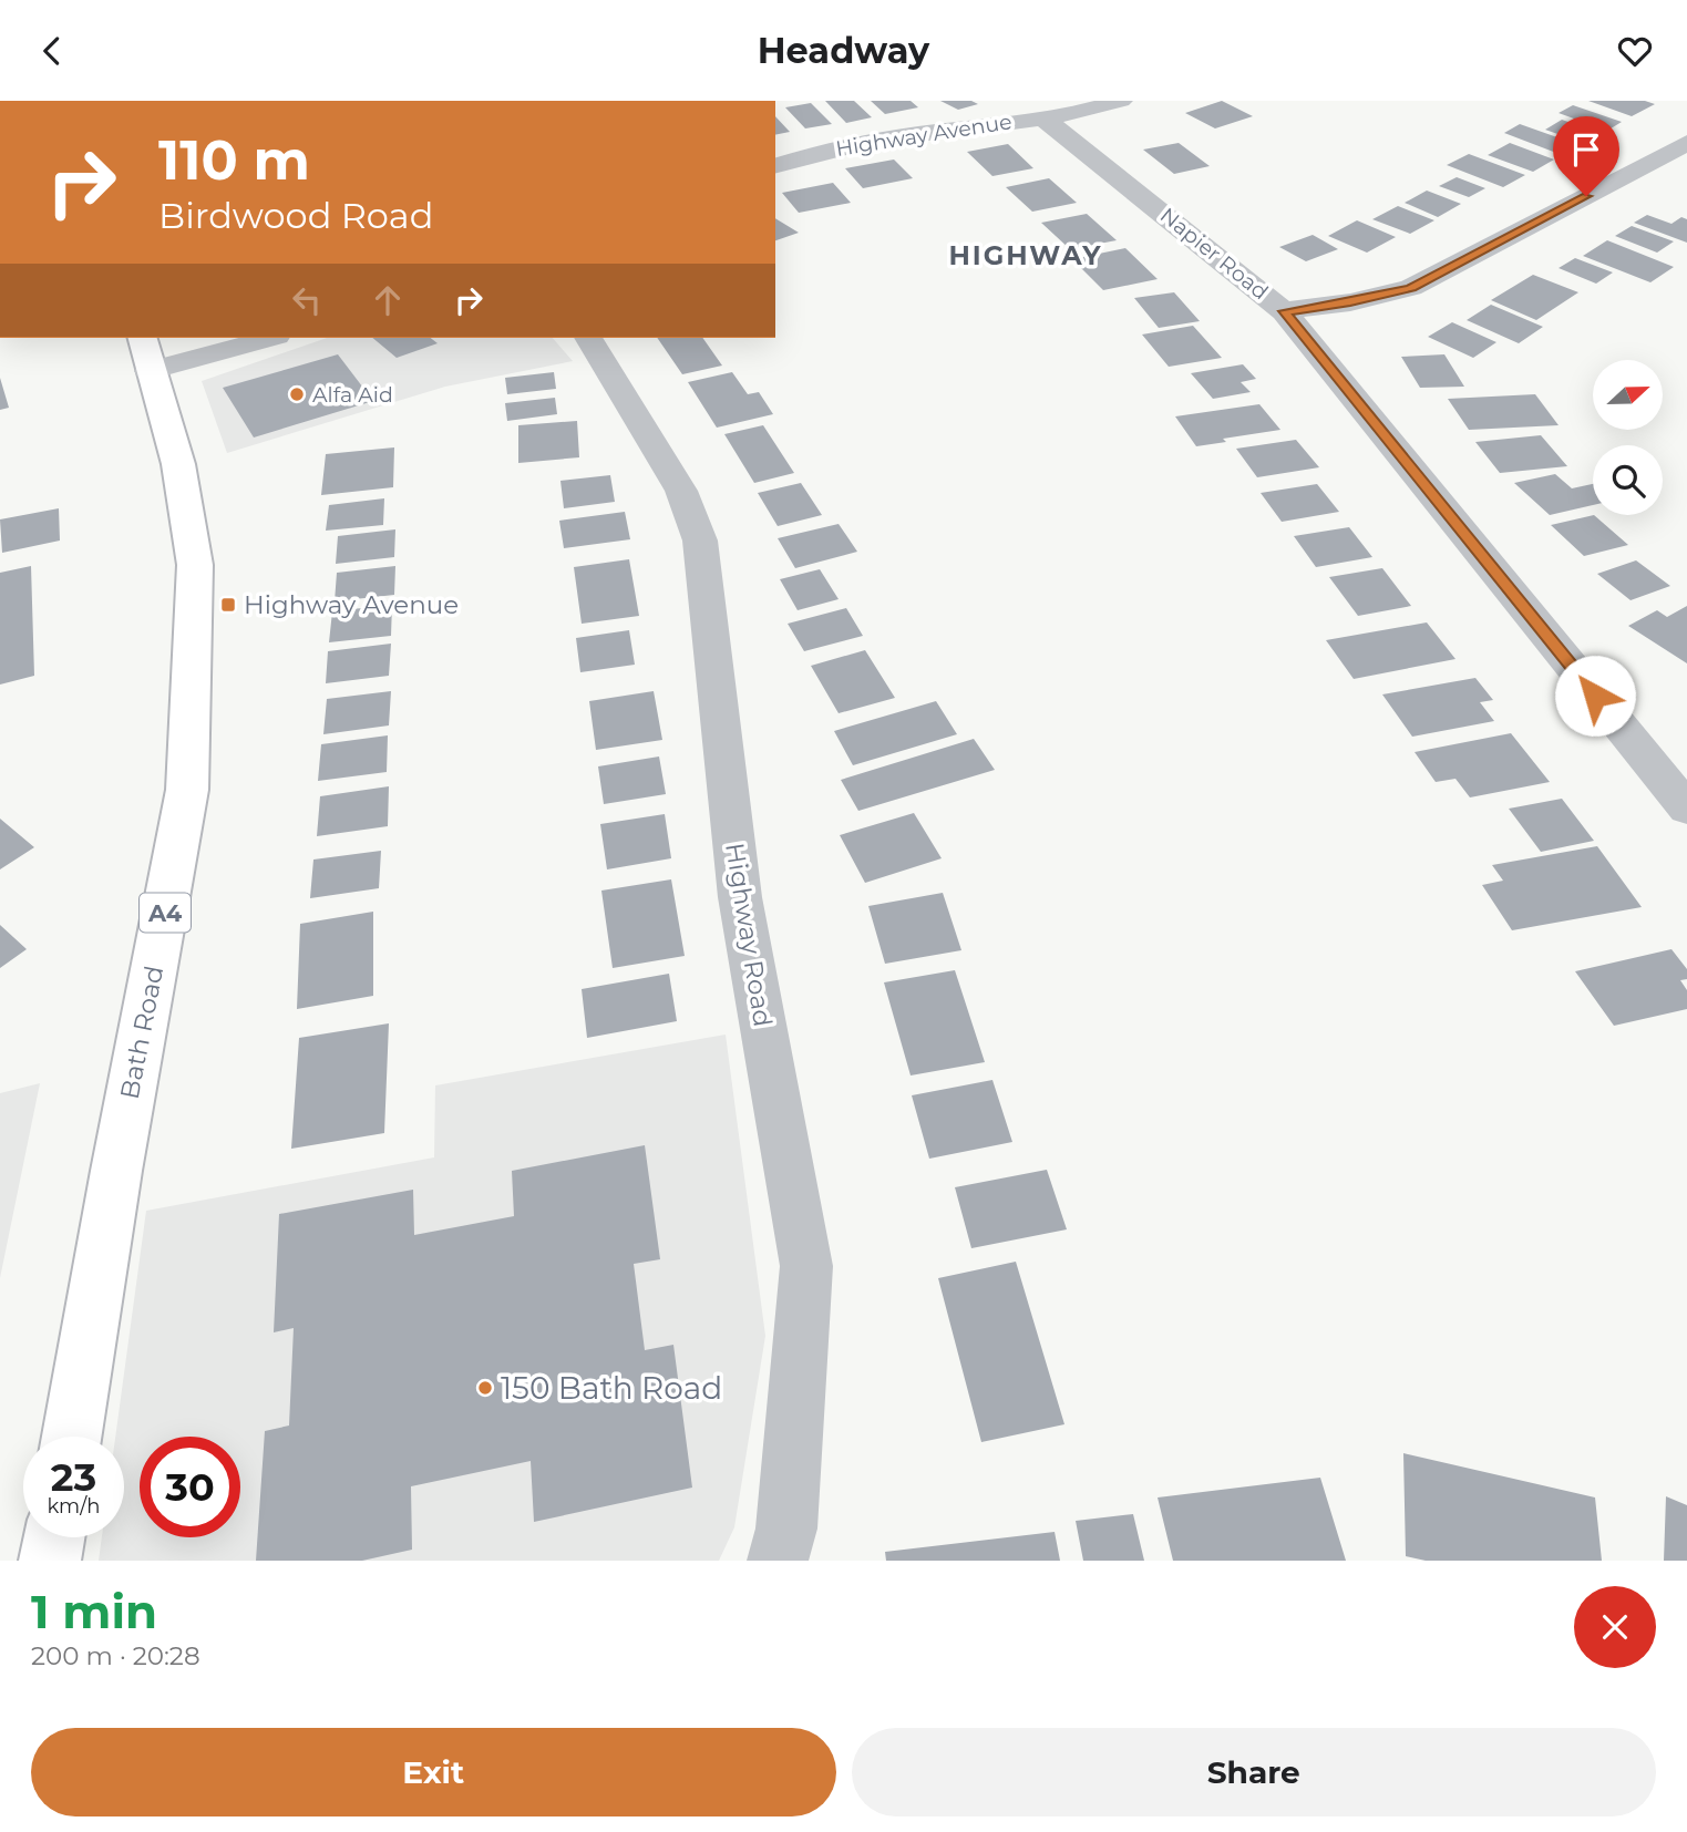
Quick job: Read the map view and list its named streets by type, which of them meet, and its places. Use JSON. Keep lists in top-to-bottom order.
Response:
{
  "streets": {
    "main road": ["A4", "Bath Road"],
    "street": ["Highway Avenue", "Napier Road", "Highway Road"]
  },
  "crossings": [
    ["Highway Avenue", "Napier Road"]
  ],
  "districts": ["HIGHWAY"],
  "places": {
    "other": ["Alfa Aid", "150 Bath Road"],
    "transit": ["Highway Avenue"]
  },
  "north": "right",
  "page": {
    "header": "Headway",
    "turn": ["110 m", "Birdwood Road"],
    "speed": "23 km/h",
    "limit": "30",
    "heading": ["1 min", "200 m · 20:28"],
    "buttons": ["Exit", "Share"]
  }
}
